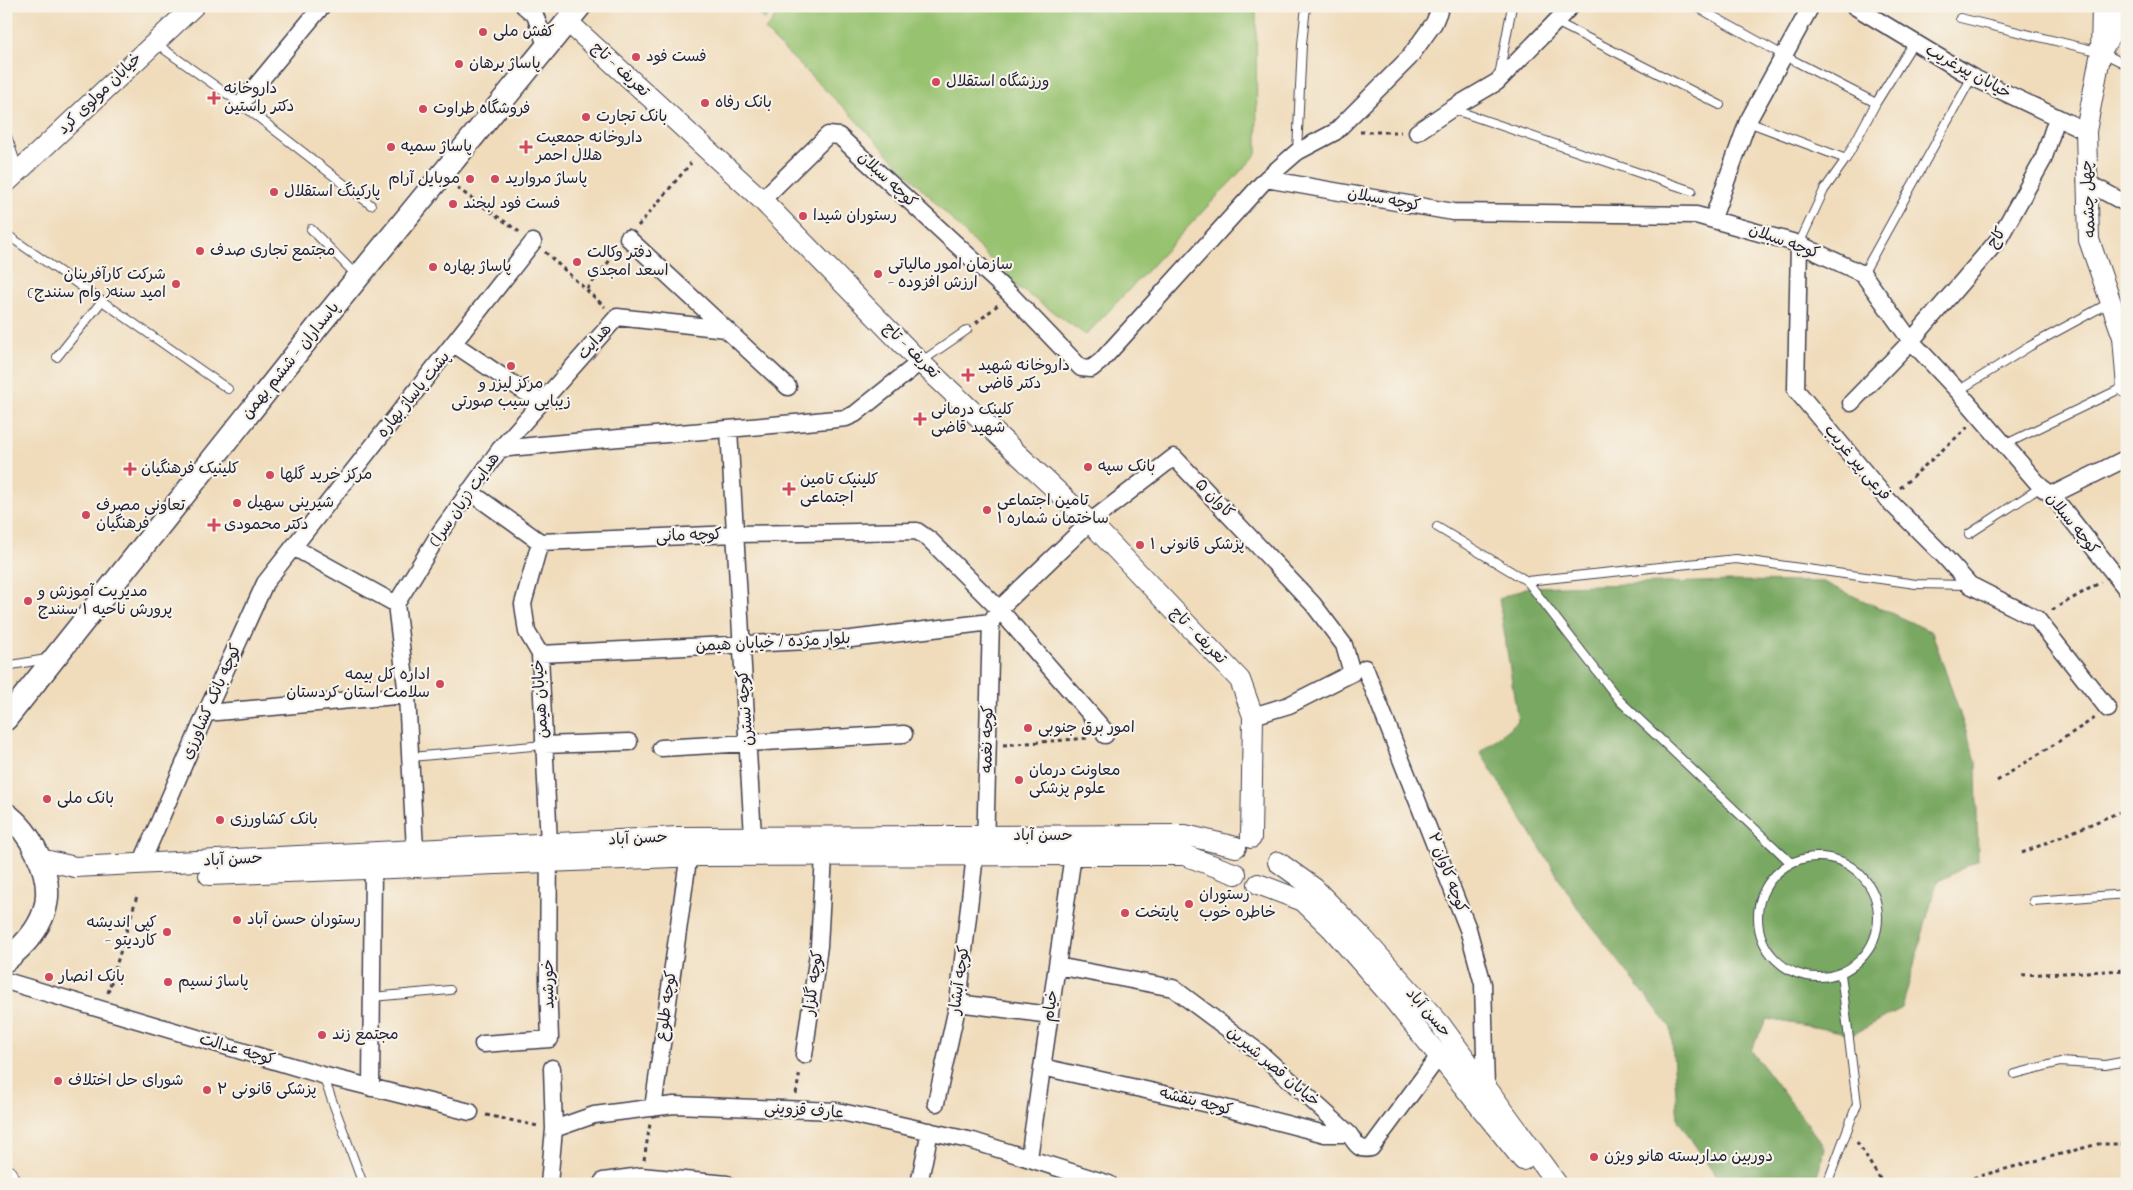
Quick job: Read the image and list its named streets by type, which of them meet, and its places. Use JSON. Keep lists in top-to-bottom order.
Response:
{
  "streets": {
    "main road": ["پاسداران - ششم بهمن"],
    "street": [
      "تعریف - تاج",
      "خیابان پیرغریب",
      "خیابان مولوی کرد",
      "کوچه سبلان",
      "چهل چشمه",
      "کاج",
      "هدایت",
      "پشت پاساژ بهاره",
      "فرعی پیر غریب",
      "کاوان ۵",
      "هدایت (زبان سرا)",
      "کوچه مانی",
      "بلوار مژده / خیابان هیمن",
      "خیابان هیمن",
      "کوچه بانک کشاورزی",
      "کوچه نسترن",
      "کوچه نغمه",
      "حسن آباد",
      "کوچه کاوان ۲",
      "کوچه آبشار",
      "کوچه گلزار",
      "خورشید",
      "کوچه طلوع",
      "خیام",
      "کوچه عدالت",
      "خیابان قصر شیرین",
      "کوچه بنفشه",
      "عارف قزوینی"
    ]
  },
  "crossings": [
    ["تعریف - تاج", "کوچه سبلان"],
    ["تعریف - تاج", "پاسداران - ششم بهمن"],
    ["تعریف - تاج", "کاوان ۵"],
    ["تعریف - تاج", "هدایت (زبان سرا)"],
    ["تعریف - تاج", "حسن آباد"],
    ["خیابان پیرغریب", "چهل چشمه"],
    ["خیابان پیرغریب", "کاج"],
    ["کوچه سبلان", "کاج"],
    ["کوچه سبلان", "فرعی پیر غریب"],
    ["هدایت", "هدایت (زبان سرا)"],
    ["پشت پاساژ بهاره", "کوچه بانک کشاورزی"],
    ["کاوان ۵", "کوچه کاوان ۲"],
    ["هدایت (زبان سرا)", "کوچه نسترن"],
    ["کوچه مانی", "بلوار مژده / خیابان هیمن"],
    ["کوچه مانی", "خیابان هیمن"],
    ["کوچه مانی", "کوچه نسترن"],
    ["کوچه مانی", "کوچه نغمه"],
    ["بلوار مژده / خیابان هیمن", "خیابان هیمن"],
    ["بلوار مژده / خیابان هیمن", "کوچه نسترن"],
    ["بلوار مژده / خیابان هیمن", "کوچه نغمه"],
    ["خیابان هیمن", "حسن آباد"],
    ["خیابان هیمن", "خورشید"],
    ["کوچه بانک کشاورزی", "حسن آباد"],
    ["کوچه نسترن", "حسن آباد"],
    ["کوچه نغمه", "حسن آباد"],
    ["کوچه نغمه", "کوچه آبشار"],
    ["حسن آباد", "کوچه کاوان ۲"],
    ["حسن آباد", "کوچه آبشار"],
    ["حسن آباد", "کوچه گلزار"],
    ["حسن آباد", "خورشید"],
    ["حسن آباد", "کوچه طلوع"],
    ["حسن آباد", "خیام"],
    ["حسن آباد", "خیابان قصر شیرین"],
    ["کوچه طلوع", "عارف قزوینی"],
    ["خیام", "خیابان قصر شیرین"],
    ["خیام", "کوچه بنفشه"],
    ["خیام", "عارف قزوینی"],
    ["خیابان قصر شیرین", "کوچه بنفشه"]
  ],
  "places": {
    "other": [
      "کفش ملی",
      "فست فود",
      "پاساژ برهان",
      "ورزشگاه استقلال",
      "بانک رفاه",
      "فروشگاه طراوت",
      "بانک تجارت",
      "پاساژ سمیه",
      "موبایل آرام",
      "پاساژ مروارید",
      "پارکینگ استقلال",
      "فست فود لبخند",
      "رستوران شیدا",
      "مجتمع تجاری صدف",
      "دفتر وکالت اسعد امجدی",
      "پاساژ بهاره",
      "سازمان امور مالیاتی - ارزش افزوده",
      "شرکت کارآفرینان امید سنه( وام سنندج)",
      "مرکز لیزر و زیبایی سیب صورتی",
      "بانک سپه",
      "مرکز خرید گلها",
      "شیرینی سهیل",
      "تامین اجتماعی ساختمان شماره ۱",
      "تعاونی مصرف فرهنگیان",
      "پزشکی قانونی ۱",
      "مدیریت آموزش و پرورش ناحیه ۱ سنندج",
      "اداره کل بیمه سلامت استان کردستان",
      "امور برق جنوبی",
      "معاونت درمان علوم پزشکی",
      "بانک ملی",
      "بانک کشاورزی",
      "رستوران خاطره خوب",
      "پایتخت",
      "رستوران حسن آباد",
      "کپی اندیشه - کاردیتو",
      "بانک انصار",
      "پاساژ نسیم",
      "مجتمع زند",
      "شورای حل اختلاف",
      "پزشکی قانونی ۲",
      "دوربین مداربسته هانو ویژن"
    ],
    "health": [
      "داروخانه دکتر راستین",
      "داروخانه جمعیت هلال احمر",
      "داروخانه شهید دکتر قاضی",
      "کلینک درمانی شهید قاضی",
      "کلینیک فرهنگیان",
      "کلینیک تامین اجتماعی",
      "دکتر محمودی"
    ]
  }
}
